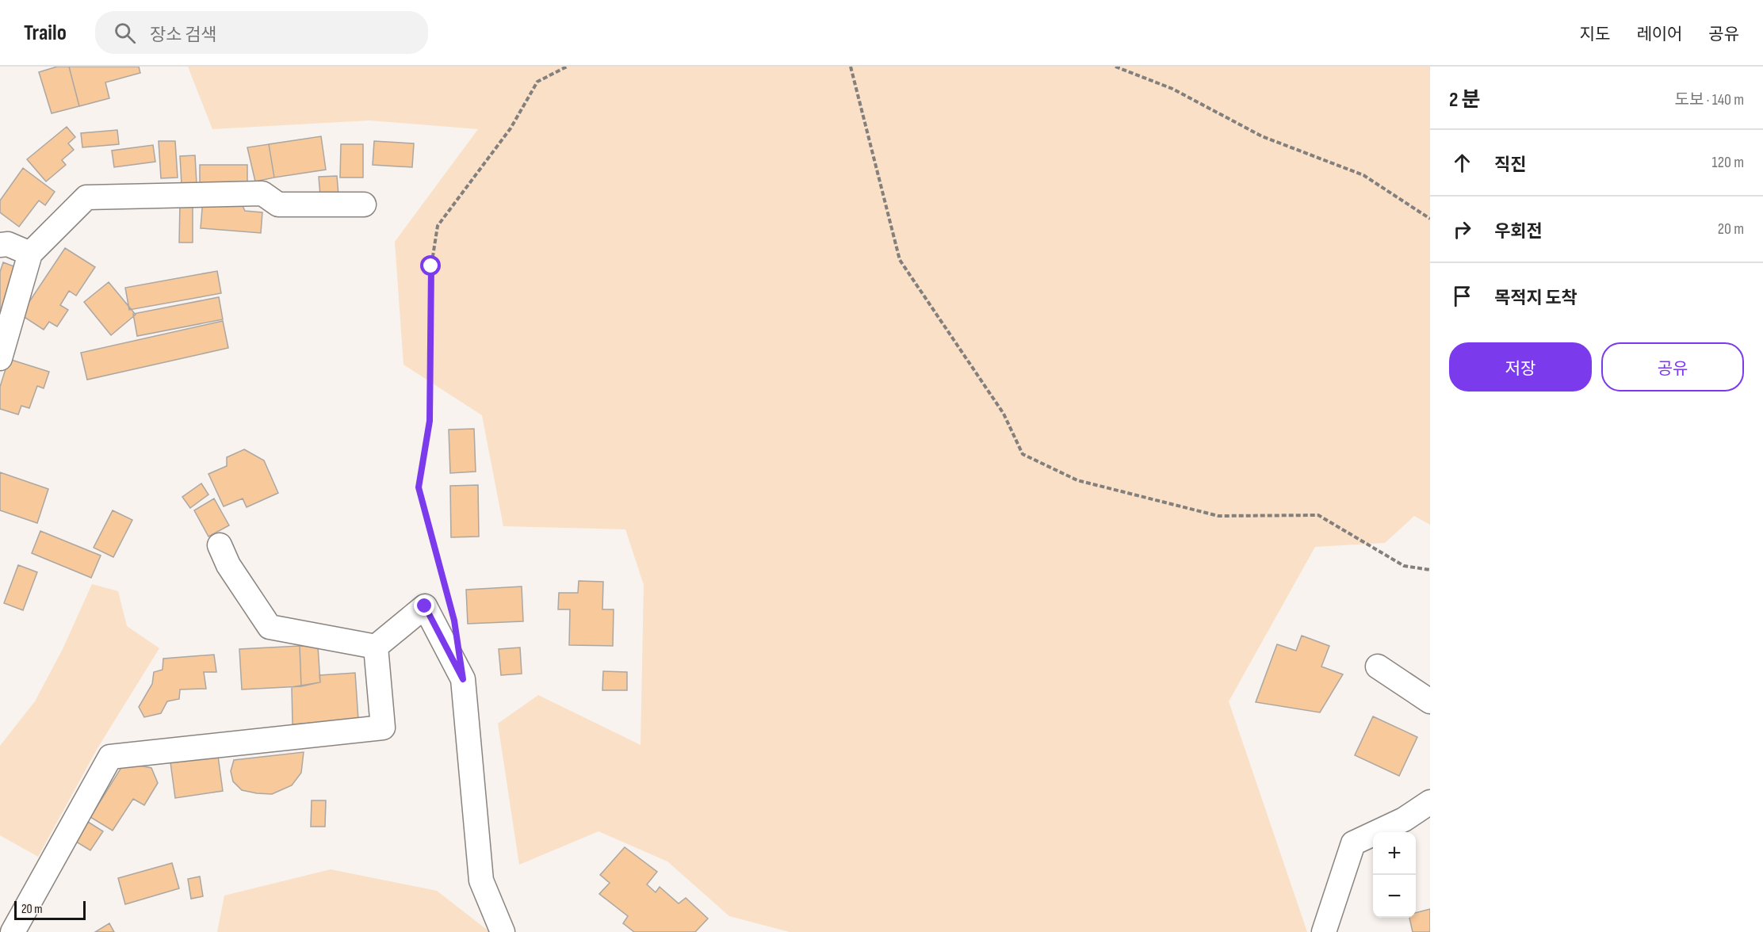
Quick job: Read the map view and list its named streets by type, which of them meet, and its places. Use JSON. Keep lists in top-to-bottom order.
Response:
{
  "scale_bar": "20 m",
  "page": {
    "header": "Trailo",
    "search": "장소 검색",
    "nav": ["지도", "레이어", "공유"],
    "heading": ["2 분", "도보 · 140 m"],
    "list": [
      ["직진", "120 m"],
      ["우회전", "20 m"],
      "목적지 도착"
    ],
    "buttons": ["저장", "공유"],
    "map_buttons": ["+", "−"],
    "scale": "20 m"
  }
}
